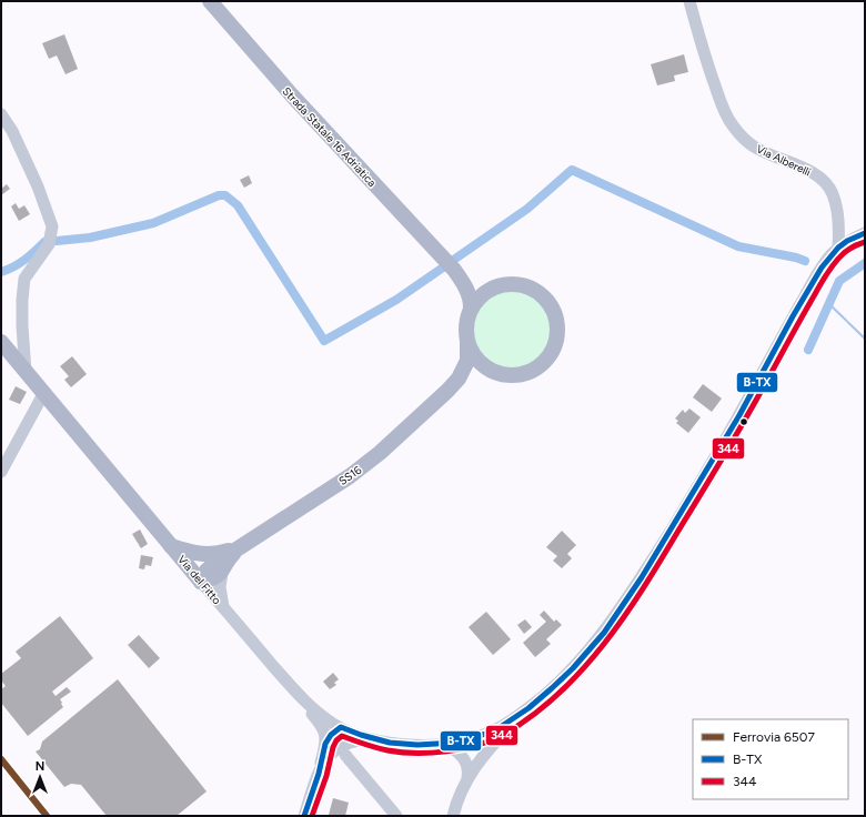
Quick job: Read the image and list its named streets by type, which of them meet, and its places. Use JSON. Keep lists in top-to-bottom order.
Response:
{
  "streets": {
    "main road": ["Strada Statale 16 Adriatica", "SS16", "Via del Fitto"],
    "street": ["Via Alberelli"]
  },
  "crossings": [
    ["Strada Statale 16 Adriatica", "SS16"],
    ["SS16", "Via del Fitto"]
  ],
  "lines": ["transit line B-TX", "transit line 344", "rail line 6507"],
  "legend": ["Ferrovia 6507", "B-TX", "344"],
  "north": "top"
}
